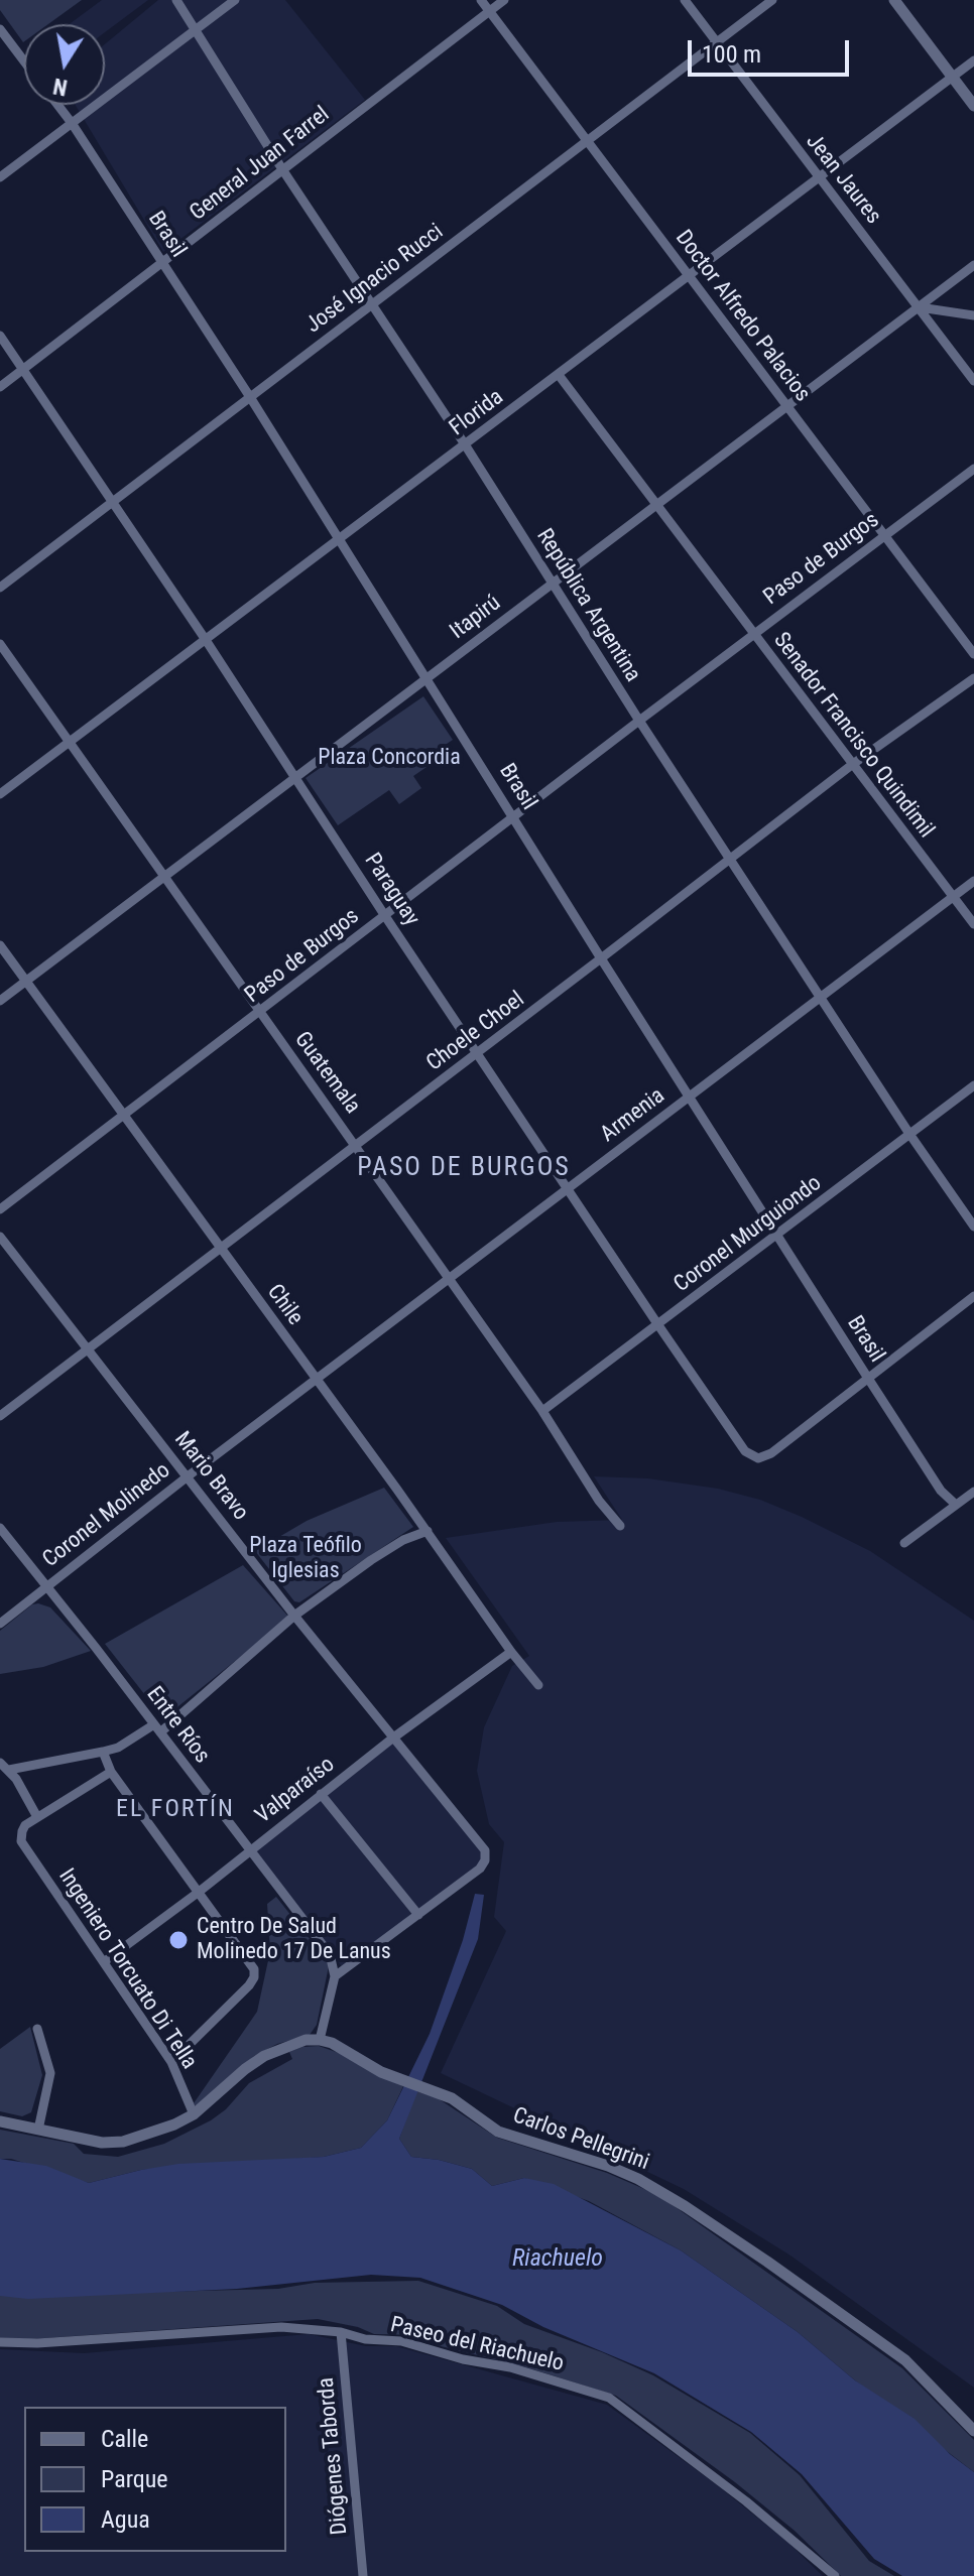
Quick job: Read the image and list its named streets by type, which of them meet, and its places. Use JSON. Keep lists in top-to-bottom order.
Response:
{
  "streets": {
    "street": [
      "General Juan Farrel",
      "Jean Jaures",
      "Brasil",
      "José Ignacio Rucci",
      "Doctor Alfredo Palacios",
      "Florida",
      "Paso de Burgos",
      "República Argentina",
      "Itapirú",
      "Senador Francisco Quindimil",
      "Paraguay",
      "Choele Choel",
      "Guatemala",
      "Armenia",
      "Coronel Murguiondo",
      "Chile",
      "Mario Bravo",
      "Coronel Molinedo",
      "Entre Ríos",
      "Valparaíso",
      "Ingeniero Torcuato Di Tella",
      "Carlos Pellegrini",
      "Paseo del Riachuelo",
      "Diógenes Taborda"
    ]
  },
  "crossings": [
    ["General Juan Farrel", "Brasil"],
    ["General Juan Farrel", "Doctor Alfredo Palacios"],
    ["General Juan Farrel", "República Argentina"],
    ["General Juan Farrel", "Paraguay"],
    ["Jean Jaures", "José Ignacio Rucci"],
    ["Jean Jaures", "Florida"],
    ["Jean Jaures", "Itapirú"],
    ["Brasil", "José Ignacio Rucci"],
    ["Brasil", "Florida"],
    ["Brasil", "Paso de Burgos"],
    ["Brasil", "Itapirú"],
    ["Brasil", "Paraguay"],
    ["Brasil", "Choele Choel"],
    ["Brasil", "Armenia"],
    ["Brasil", "Coronel Murguiondo"],
    ["José Ignacio Rucci", "Doctor Alfredo Palacios"],
    ["José Ignacio Rucci", "República Argentina"],
    ["José Ignacio Rucci", "Paraguay"],
    ["Doctor Alfredo Palacios", "Florida"],
    ["Doctor Alfredo Palacios", "Paso de Burgos"],
    ["Doctor Alfredo Palacios", "Itapirú"],
    ["Florida", "República Argentina"],
    ["Florida", "Senador Francisco Quindimil"],
    ["Florida", "Paraguay"],
    ["Florida", "Guatemala"],
    ["Paso de Burgos", "República Argentina"],
    ["Paso de Burgos", "Senador Francisco Quindimil"],
    ["Paso de Burgos", "Paraguay"],
    ["Paso de Burgos", "Guatemala"],
    ["Paso de Burgos", "Chile"],
    ["República Argentina", "Itapirú"],
    ["República Argentina", "Choele Choel"],
    ["República Argentina", "Armenia"],
    ["República Argentina", "Coronel Murguiondo"],
    ["Itapirú", "Senador Francisco Quindimil"],
    ["Itapirú", "Paraguay"],
    ["Itapirú", "Guatemala"],
    ["Itapirú", "Chile"],
    ["Senador Francisco Quindimil", "Choele Choel"],
    ["Senador Francisco Quindimil", "Armenia"],
    ["Paraguay", "Choele Choel"],
    ["Paraguay", "Armenia"],
    ["Paraguay", "Coronel Murguiondo"],
    ["Choele Choel", "Guatemala"],
    ["Choele Choel", "Chile"],
    ["Choele Choel", "Mario Bravo"],
    ["Guatemala", "Armenia"],
    ["Guatemala", "Coronel Murguiondo"],
    ["Armenia", "Chile"],
    ["Armenia", "Coronel Molinedo"],
    ["Chile", "Coronel Molinedo"],
    ["Chile", "Valparaíso"],
    ["Mario Bravo", "Coronel Molinedo"],
    ["Mario Bravo", "Valparaíso"],
    ["Coronel Molinedo", "Entre Ríos"],
    ["Entre Ríos", "Valparaíso"],
    ["Valparaíso", "Ingeniero Torcuato Di Tella"],
    ["Paseo del Riachuelo", "Diógenes Taborda"]
  ],
  "districts": ["PASO DE BURGOS", "EL FORTÍN"],
  "water": ["Riachuelo"],
  "parks": ["Plaza Concordia", "Plaza Teófilo Iglesias"],
  "places": ["Centro De Salud Molinedo 17 De Lanus"],
  "legend": ["Calle", "Parque", "Agua"],
  "scale_bar": "100 m",
  "north": "bottom"
}
